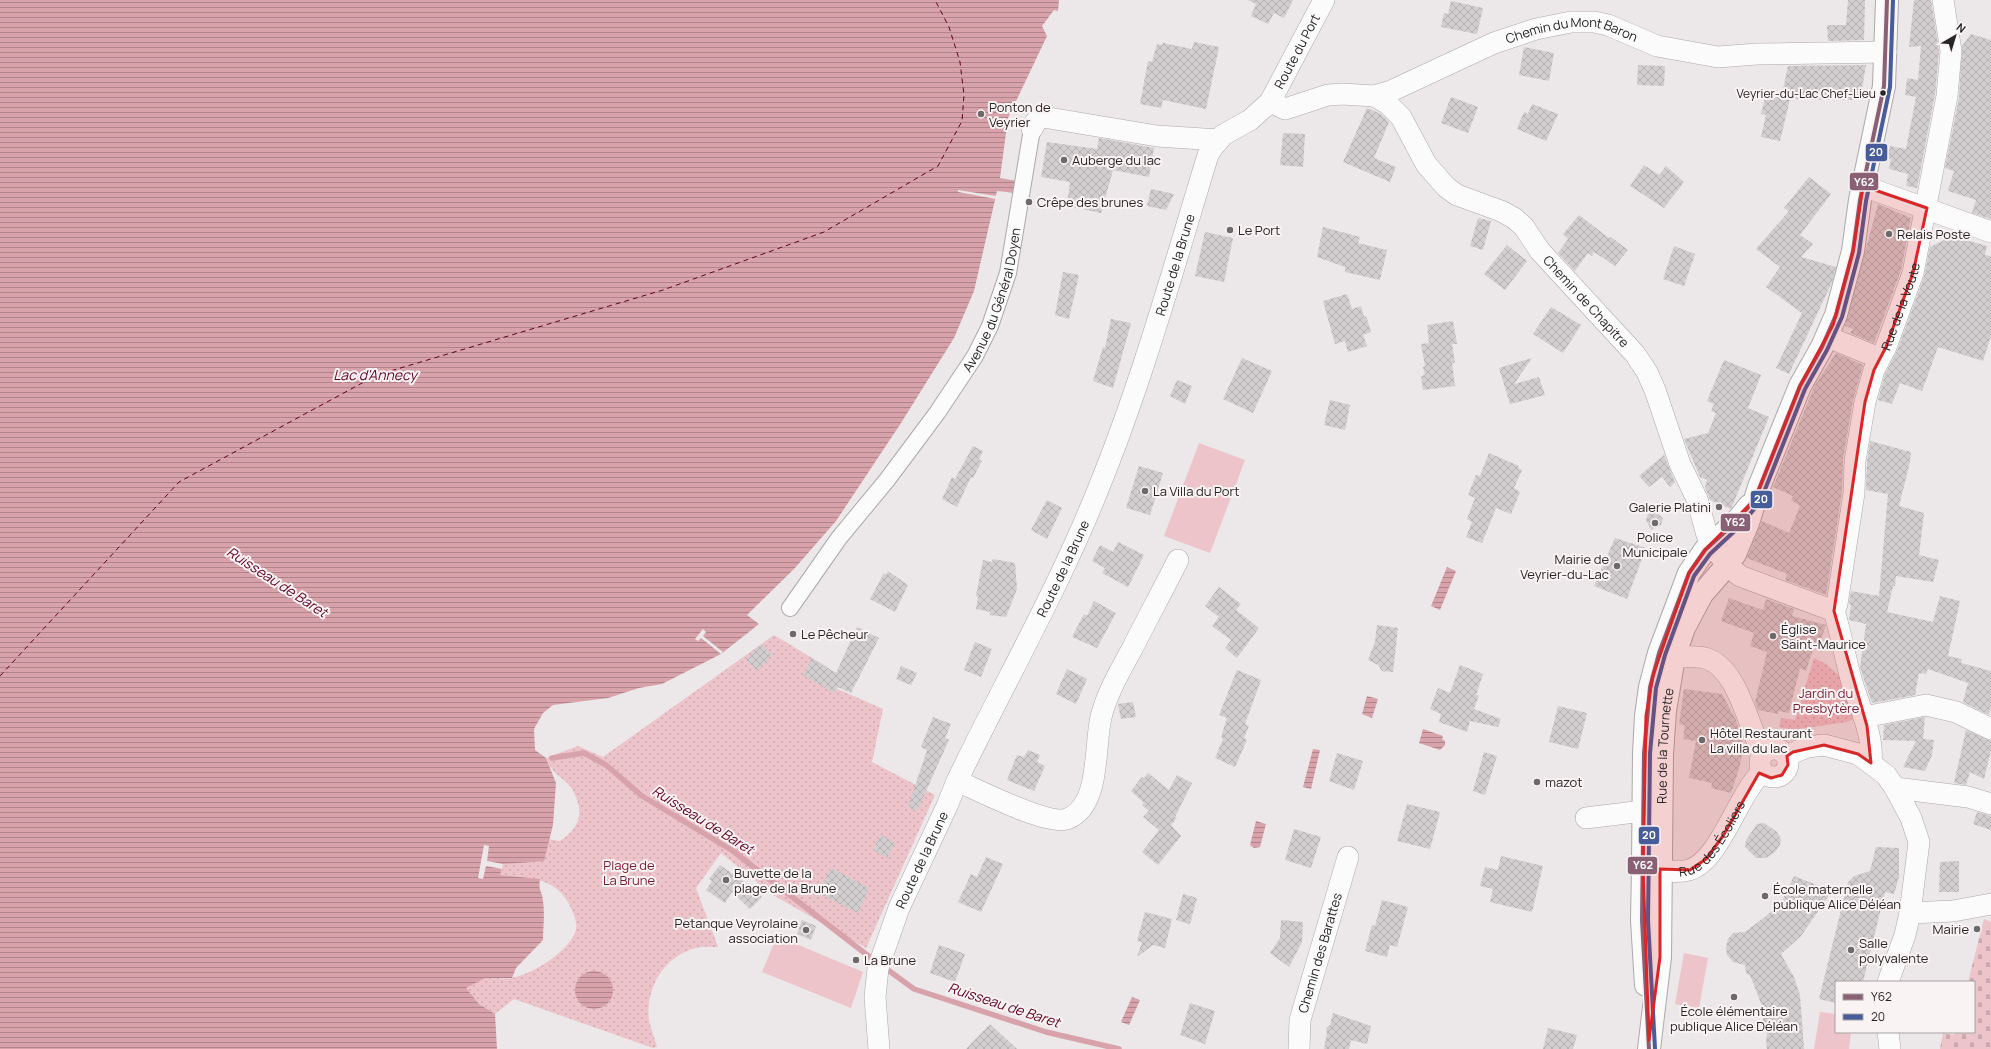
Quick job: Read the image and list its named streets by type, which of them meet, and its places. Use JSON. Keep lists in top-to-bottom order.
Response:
{
  "streets": {
    "main road": ["Rue de la Tournette"],
    "street": [
      "Chemin du Mont Baron",
      "Route du Port",
      "Route de la Brune",
      "Avenue du Général Doyen",
      "Chemin de Chapitre",
      "Rue de la Voute",
      "Rue des Écoliers",
      "Chemin des Barattes"
    ]
  },
  "crossings": [
    ["Chemin du Mont Baron", "Route du Port"],
    ["Chemin du Mont Baron", "Route de la Brune"],
    ["Chemin du Mont Baron", "Chemin de Chapitre"],
    ["Chemin du Mont Baron", "Rue de la Tournette"],
    ["Route du Port", "Route de la Brune"],
    ["Route de la Brune", "Avenue du Général Doyen"],
    ["Chemin de Chapitre", "Rue de la Voute"],
    ["Chemin de Chapitre", "Rue de la Tournette"],
    ["Rue de la Tournette", "Rue des Écoliers"]
  ],
  "water": ["Lac d'Annecy", "Ruisseau de Baret"],
  "parks": ["Jardin du Presbytère", "Plage de La Brune"],
  "places": [
    "Veyrier-du-Lac Chef-Lieu",
    "Ponton de Veyrier",
    "Auberge du lac",
    "Crêpe des brunes",
    "Le Port",
    "Relais Poste",
    "La Villa du Port",
    "Galerie Platini",
    "Police Municipale",
    "Mairie de Veyrier-du-Lac",
    "Le Pêcheur",
    "Église Saint-Maurice",
    "Hôtel Restaurant La villa du lac",
    "mazot",
    "Buvette de la plage de la Brune",
    "École maternelle publique Alice Déléan",
    "Mairie",
    "Petanque Veyrolaine association",
    "Salle polyvalente",
    "La Brune",
    "École élémentaire publique Alice Déléan"
  ],
  "lines": ["transit line Y62", "transit line 20"],
  "legend": ["Y62", "20"],
  "north": "top right"
}
